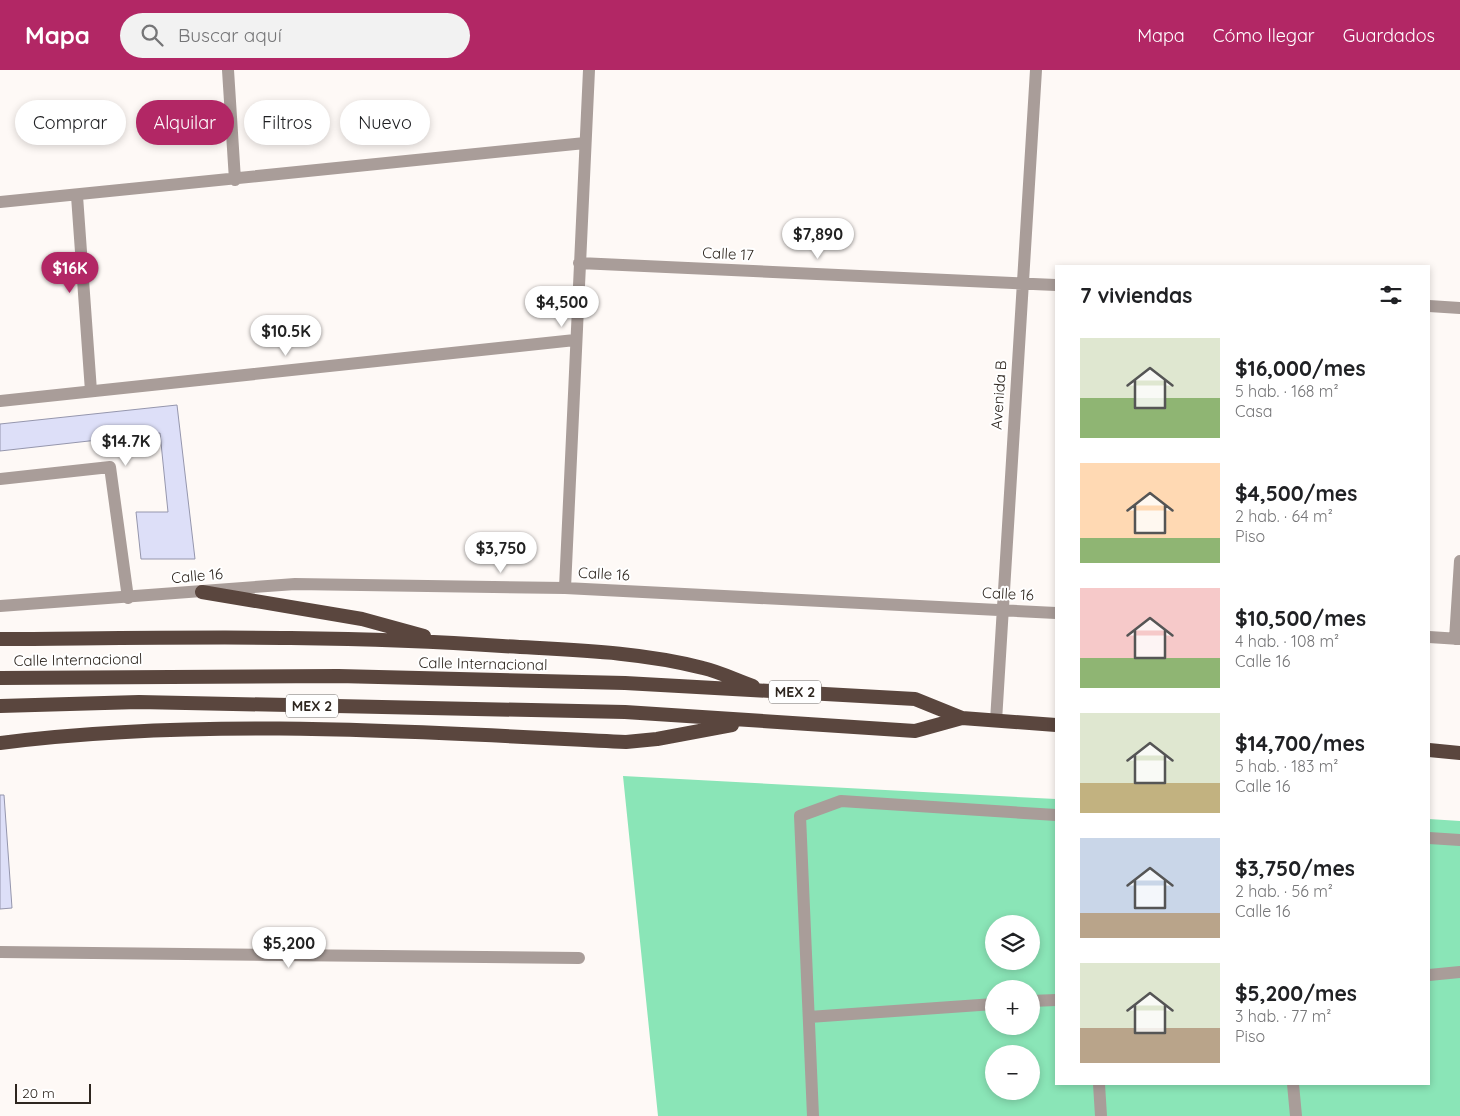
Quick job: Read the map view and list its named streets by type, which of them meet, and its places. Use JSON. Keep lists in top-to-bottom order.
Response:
{
  "streets": {
    "highway": ["Calle Internacional", "MEX 2"],
    "street": ["Calle 17", "Avenida B", "Calle 16"]
  },
  "crossings": [
    ["Calle 17", "Avenida B"],
    ["Avenida B", "Calle 16"],
    ["Avenida B", "Calle Internacional"]
  ],
  "scale_bar": "20 m",
  "page": {
    "header": "Mapa",
    "search": "Buscar aquí",
    "nav": ["Mapa", "Cómo llegar", "Guardados"],
    "chip": [
      "Comprar",
      "Alquilar",
      "Filtros",
      "Nuevo"
    ],
    "price": [
      "$7,890",
      "$16K",
      "$4,500",
      "$10.5K",
      "$14.7K",
      "$3,750",
      "$5,200"
    ],
    "heading": "7 viviendas",
    "list": [
      {
        "name": "$16,000/mes",
        "note": "5 hab. · 168 m² · Casa"
      },
      {
        "name": "$4,500/mes",
        "note": "2 hab. · 64 m² · Piso"
      },
      {
        "name": "$10,500/mes",
        "note": "4 hab. · 108 m² · Calle 16"
      },
      {
        "name": "$14,700/mes",
        "note": "5 hab. · 183 m² · Calle 16"
      },
      {
        "name": "$3,750/mes",
        "note": "2 hab. · 56 m² · Calle 16"
      },
      {
        "name": "$5,200/mes",
        "note": "3 hab. · 77 m² · Piso"
      }
    ],
    "map_buttons": ["+", "−"],
    "scale": "20 m"
  }
}
